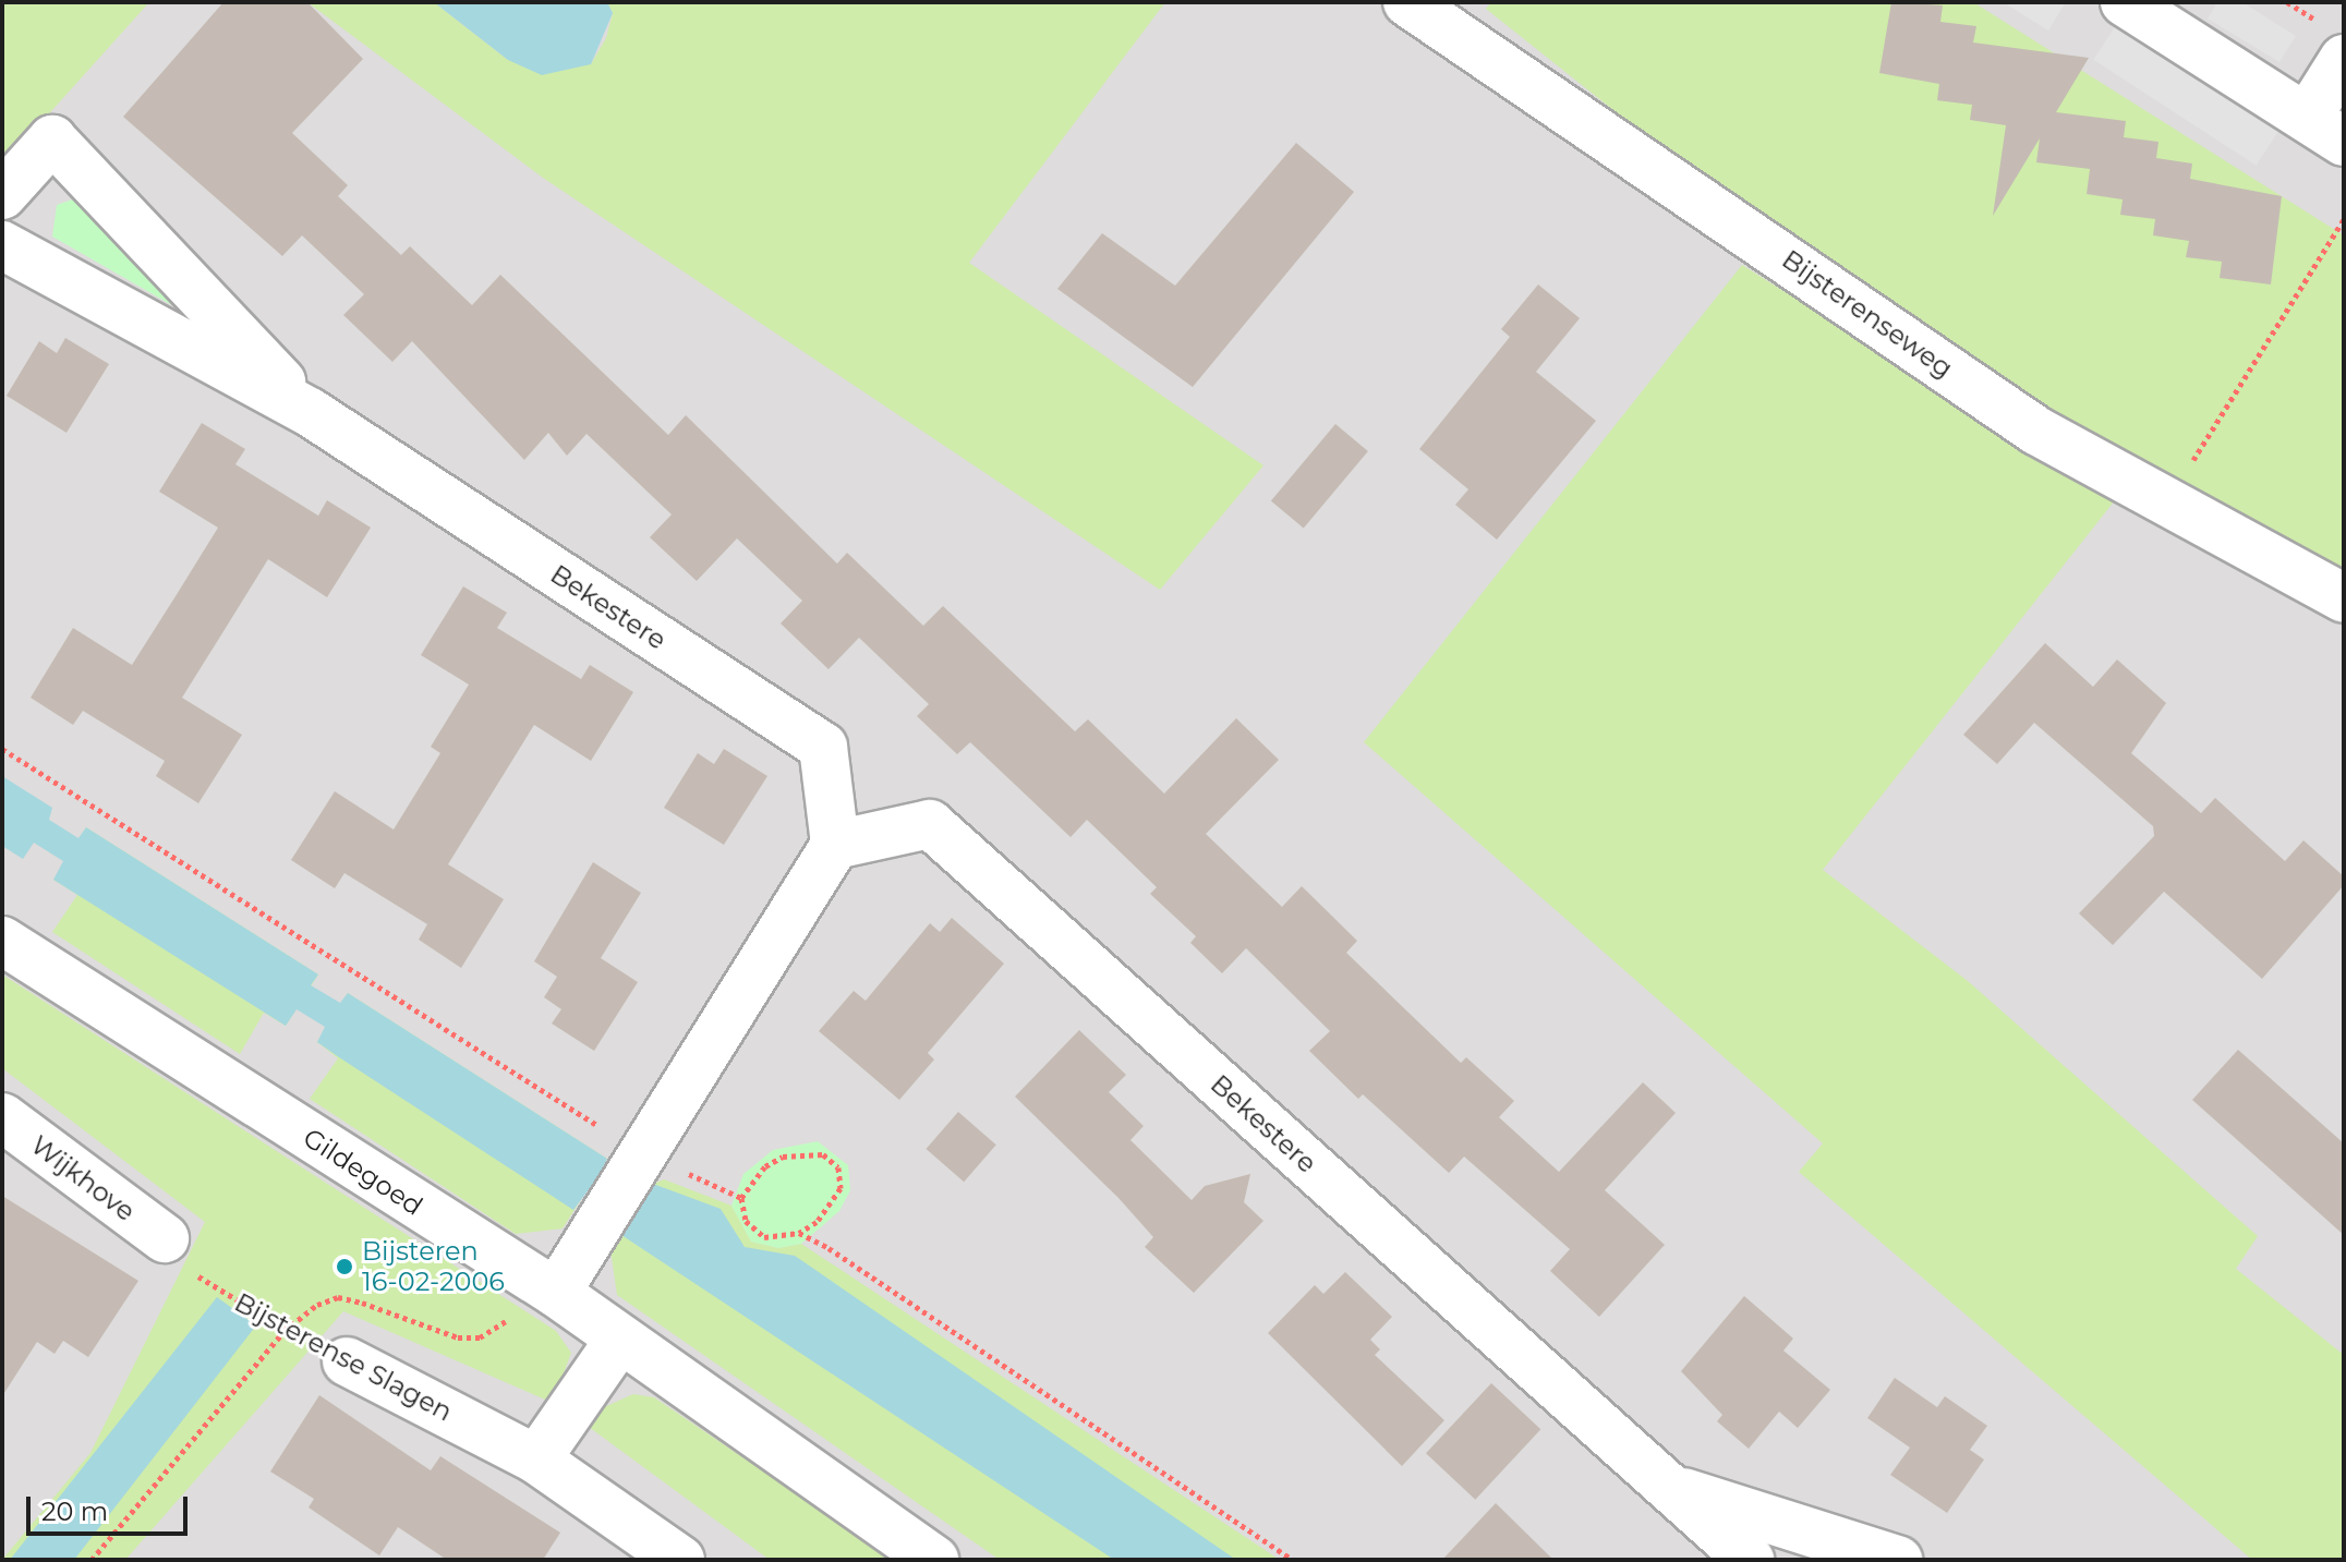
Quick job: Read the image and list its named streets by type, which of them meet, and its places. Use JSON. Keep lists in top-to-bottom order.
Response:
{
  "streets": {
    "street": [
      "Bijsterenseweg",
      "Bekestere",
      "Gildegoed",
      "Wijkhove",
      "Bijsterense Slagen"
    ]
  },
  "crossings": [
    ["Wijkhove", "Bijsterense Slagen"]
  ],
  "places": ["Bijsteren 16-02-2006"],
  "scale_bar": "20 m"
}
